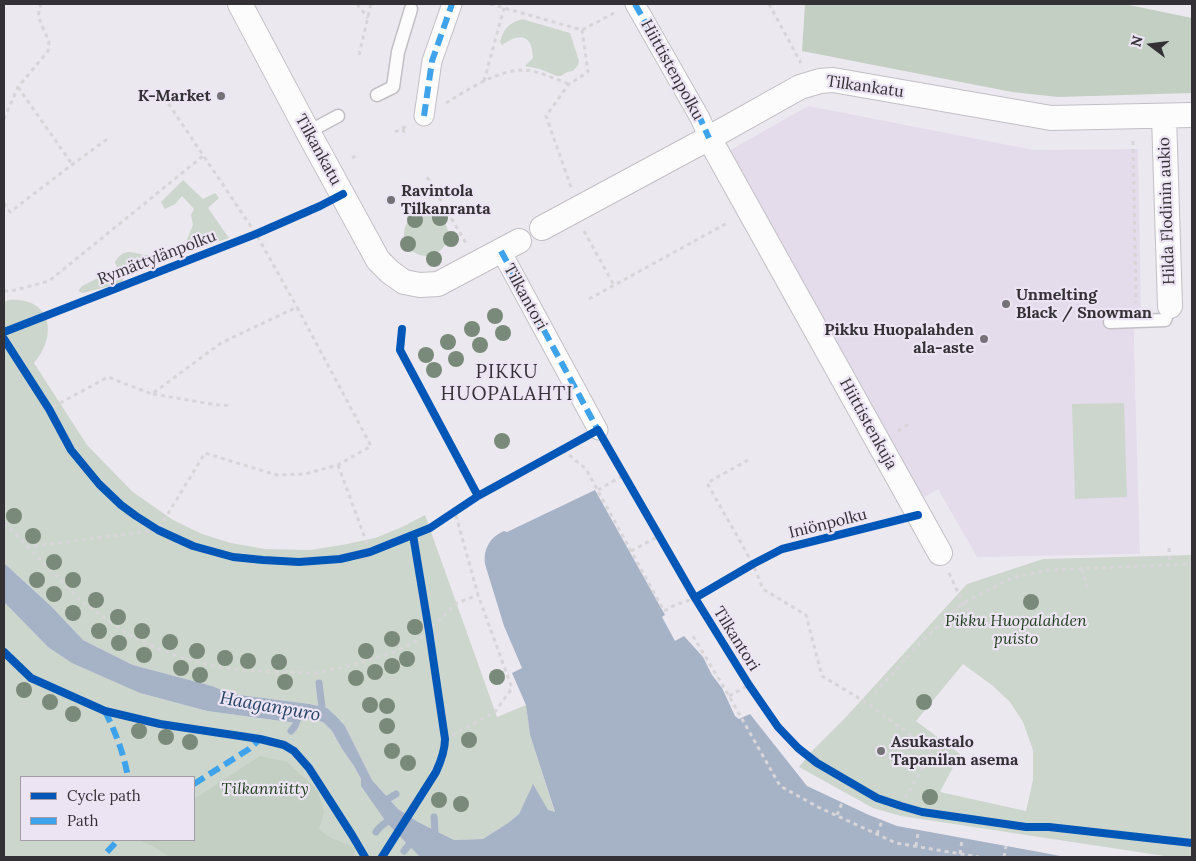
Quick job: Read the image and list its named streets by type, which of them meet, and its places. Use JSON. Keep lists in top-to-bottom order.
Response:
{
  "streets": {
    "street": [
      "Hiittistenpolku",
      "Tilkankatu",
      "Hilda Flodinin aukio",
      "Tilkantori",
      "Hiittistenkuja"
    ],
    "cycle path": ["Rymättylänpolku", "Iniönpolku"]
  },
  "crossings": [
    ["Hiittistenpolku", "Tilkankatu"],
    ["Hiittistenpolku", "Hiittistenkuja"],
    ["Tilkankatu", "Hilda Flodinin aukio"],
    ["Tilkankatu", "Tilkantori"],
    ["Tilkankatu", "Hiittistenkuja"]
  ],
  "districts": ["PIKKU HUOPALAHTI"],
  "water": ["Haaganpuro"],
  "parks": ["Pikku Huopalahden puisto", "Tilkanniitty"],
  "places": [
    "K-Market",
    "Ravintola Tilkanranta",
    "Unmelting Black / Snowman",
    "Pikku Huopalahden ala-aste",
    "Asukastalo Tapanilan asema"
  ],
  "legend": ["Cycle path", "Path"],
  "north": "left"
}
